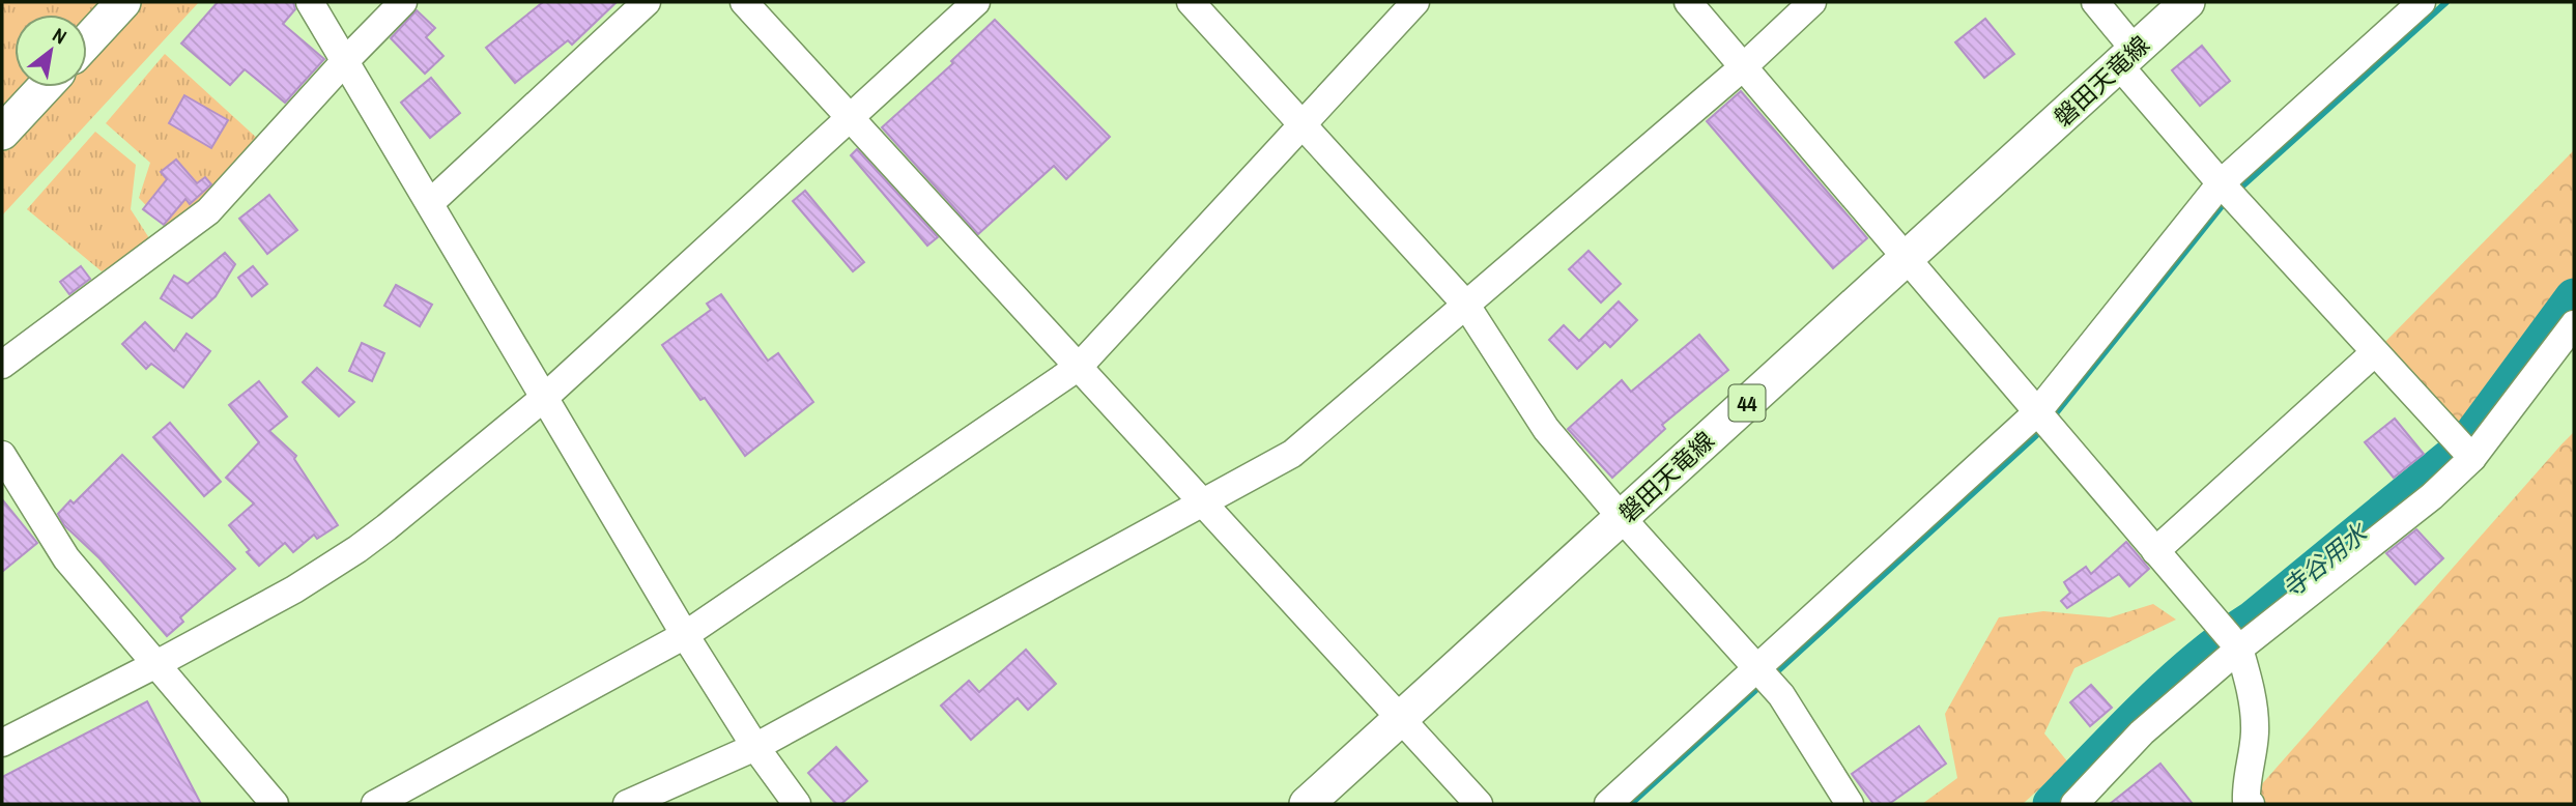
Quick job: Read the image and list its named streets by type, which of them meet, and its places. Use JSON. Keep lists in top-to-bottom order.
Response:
{
  "streets": {
    "main road": ["磐田天竜線", "44"]
  },
  "water": ["寺谷用水"],
  "north": "top right"
}
